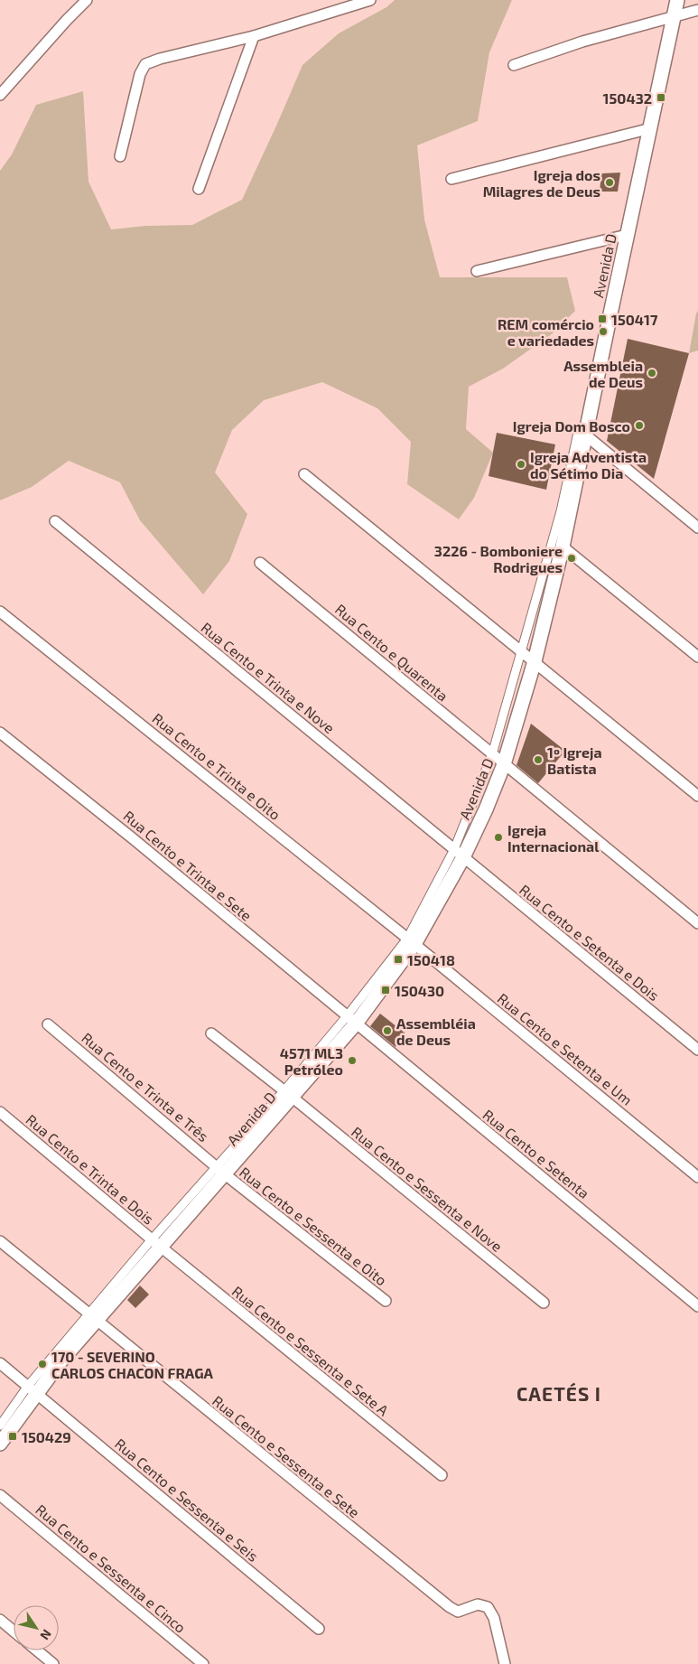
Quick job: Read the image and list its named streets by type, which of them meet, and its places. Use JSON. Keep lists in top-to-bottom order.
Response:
{
  "streets": {
    "street": [
      "Avenida D",
      "Rua Cento e Quarenta",
      "Rua Cento e Trinta e Nove",
      "Rua Cento e Trinta e Oito",
      "Rua Cento e Trinta e Sete",
      "Rua Cento e Setenta e Dois",
      "Rua Cento e Setenta e Um",
      "Rua Cento e Trinta e Três",
      "Rua Cento e Setenta",
      "Rua Cento e Trinta e Dois",
      "Rua Cento e Sessenta e Nove",
      "Rua Cento e Sessenta e Oito",
      "Rua Cento e Sessenta e Sete A",
      "Rua Cento e Sessenta e Sete",
      "Rua Cento e Sessenta e Seis",
      "Rua Cento e Sessenta e Cinco"
    ]
  },
  "crossings": [
    ["Avenida D", "Rua Cento e Quarenta"],
    ["Avenida D", "Rua Cento e Trinta e Nove"],
    ["Avenida D", "Rua Cento e Trinta e Oito"],
    ["Avenida D", "Rua Cento e Trinta e Sete"],
    ["Avenida D", "Rua Cento e Setenta e Dois"],
    ["Avenida D", "Rua Cento e Setenta e Um"],
    ["Avenida D", "Rua Cento e Trinta e Três"],
    ["Avenida D", "Rua Cento e Setenta"],
    ["Avenida D", "Rua Cento e Trinta e Dois"],
    ["Avenida D", "Rua Cento e Sessenta e Nove"],
    ["Avenida D", "Rua Cento e Sessenta e Oito"],
    ["Avenida D", "Rua Cento e Sessenta e Sete A"],
    ["Avenida D", "Rua Cento e Sessenta e Sete"],
    ["Avenida D", "Rua Cento e Sessenta e Seis"],
    ["Rua Cento e Trinta e Nove", "Rua Cento e Setenta e Dois"],
    ["Rua Cento e Trinta e Oito", "Rua Cento e Setenta e Um"],
    ["Rua Cento e Trinta e Sete", "Rua Cento e Setenta"],
    ["Rua Cento e Trinta e Três", "Rua Cento e Sessenta e Oito"],
    ["Rua Cento e Trinta e Dois", "Rua Cento e Sessenta e Sete A"]
  ],
  "districts": ["CAETÉS I"],
  "places": {
    "transit": [
      "150432",
      "150417",
      "150418",
      "150430",
      "150429"
    ],
    "other": [
      "Igreja dos Milagres de Deus",
      "REM comércio e variedades",
      "Assembleia de Deus",
      "Igreja Dom Bosco",
      "Igreja Adventista do Sétimo Dia",
      "3226 - Bomboniere Rodrigues",
      "1º Igreja Batista",
      "Igreja Internacional",
      "Assembléia de Deus",
      "4571 ML3 Petróleo",
      "170 - SEVERINO CARLOS CHACON FRAGA"
    ]
  },
  "north": "bottom right"
}
